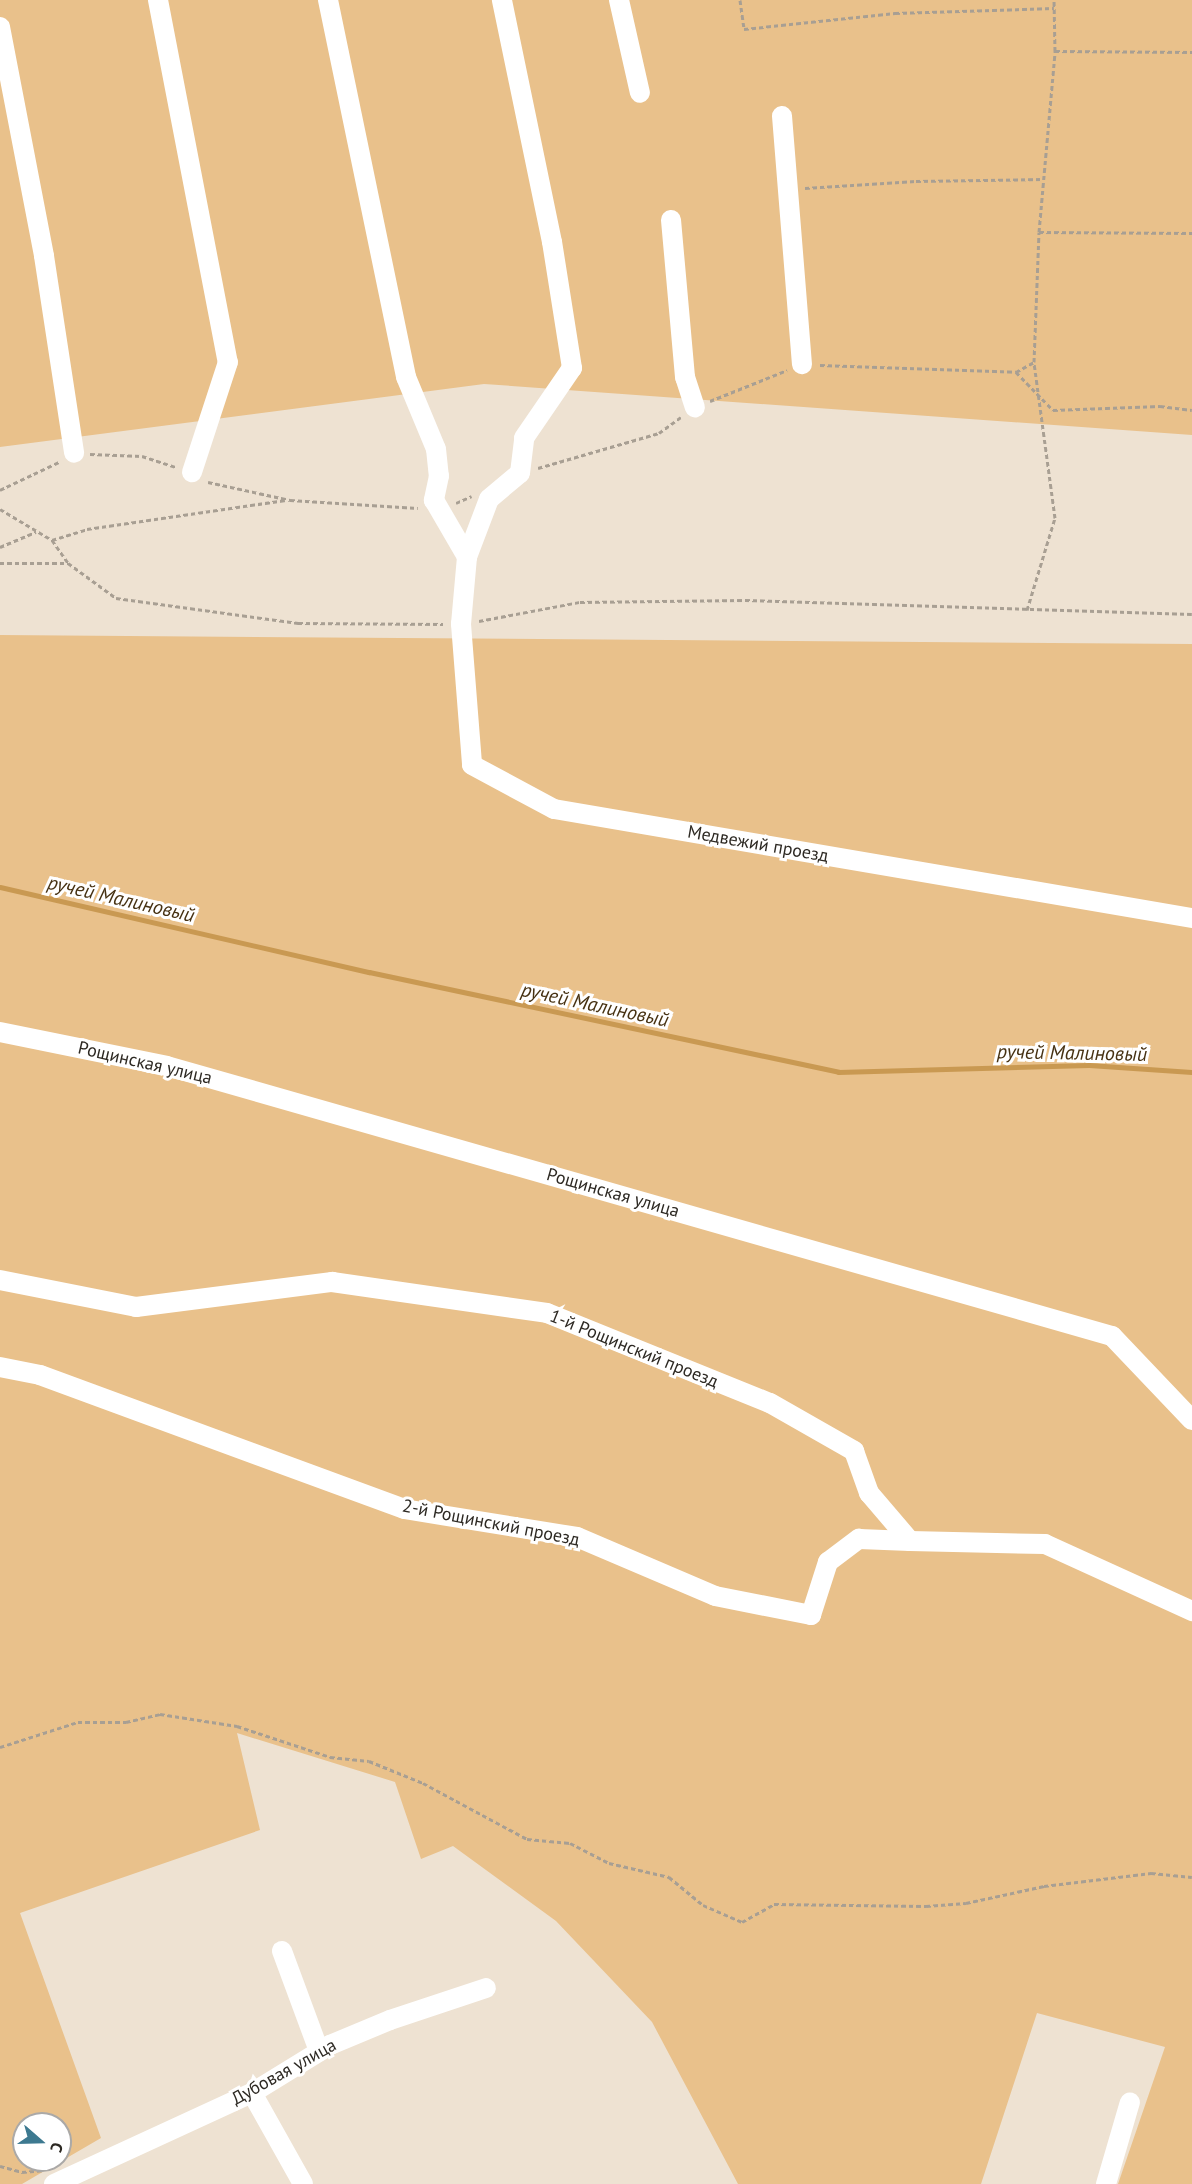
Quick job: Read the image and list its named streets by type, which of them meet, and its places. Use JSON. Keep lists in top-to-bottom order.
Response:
{
  "streets": {
    "street": [
      "Медвежий проезд",
      "Рощинская улица",
      "1-й Рощинский проезд",
      "2-й Рощинский проезд",
      "Дубовая улица"
    ]
  },
  "crossings": [
    ["1-й Рощинский проезд", "2-й Рощинский проезд"]
  ],
  "water": ["ручей Малиновый"],
  "north": "right"
}
